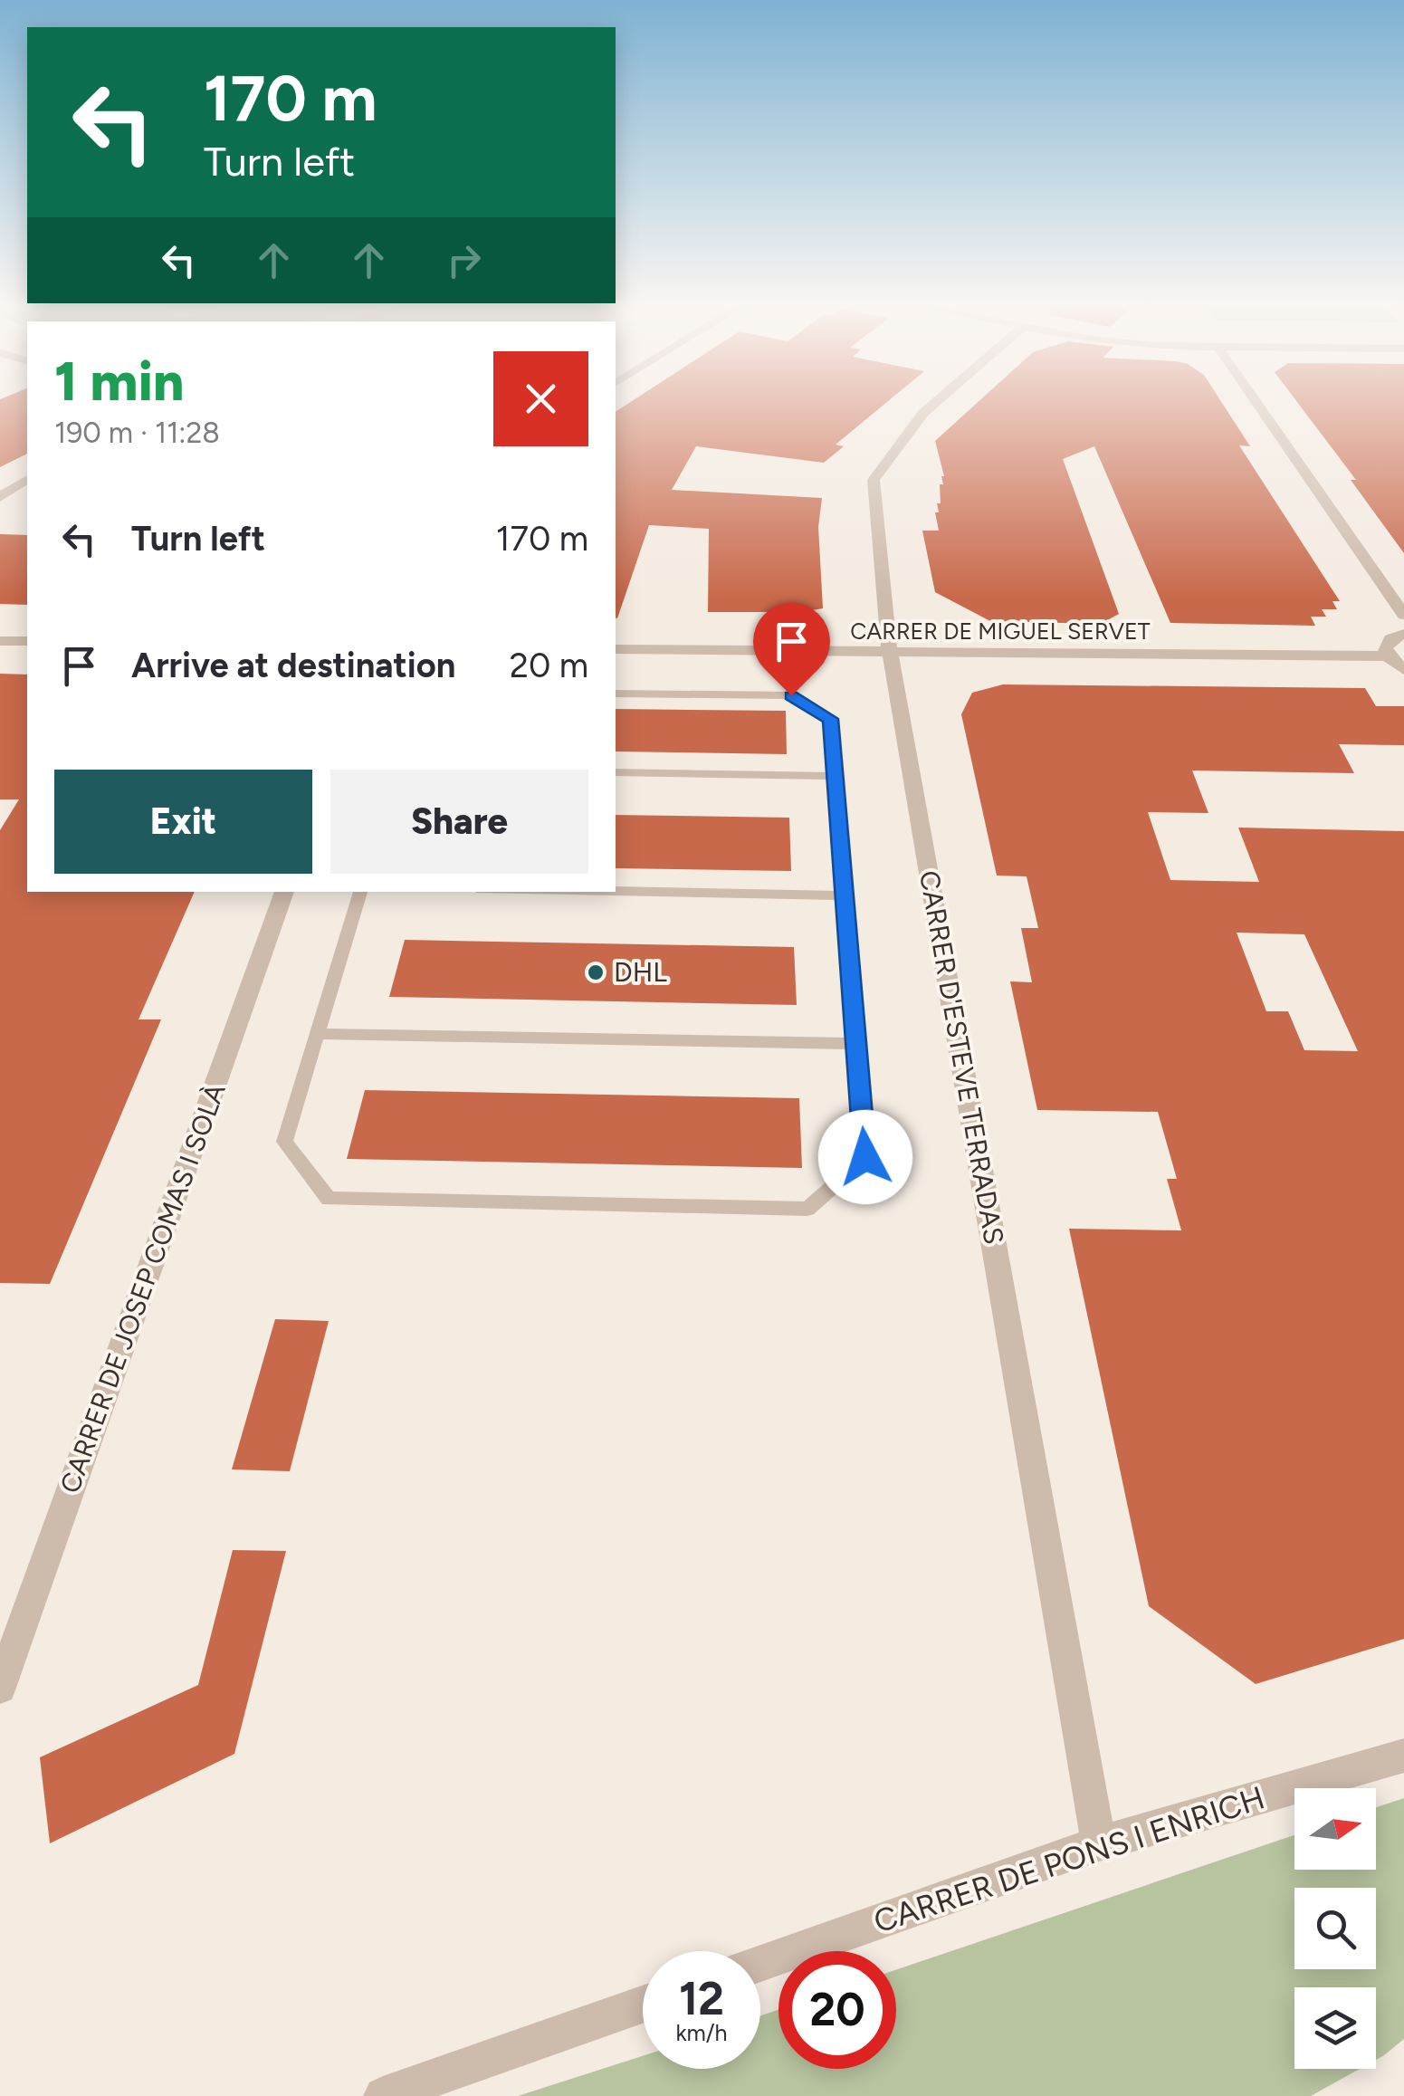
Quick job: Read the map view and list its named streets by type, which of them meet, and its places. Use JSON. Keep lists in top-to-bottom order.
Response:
{
  "streets": {
    "street": [
      "CARRER DE MIGUEL SERVET",
      "CARRER D'ESTEVE TERRADAS",
      "CARRER DE JOSEP COMAS I SOLÀ",
      "CARRER DE PONS I ENRICH"
    ]
  },
  "crossings": [
    ["CARRER DE MIGUEL SERVET", "CARRER D'ESTEVE TERRADAS"],
    ["CARRER D'ESTEVE TERRADAS", "CARRER DE PONS I ENRICH"]
  ],
  "places": ["DHL"],
  "north": "right",
  "page": {
    "turn": ["170 m", "Turn left"],
    "heading": ["1 min", "190 m · 11:28"],
    "list": [
      {
        "name": "Turn left",
        "value": "170 m"
      },
      {
        "name": "Arrive at destination",
        "value": "20 m"
      }
    ],
    "buttons": ["Exit", "Share"],
    "speed": "12 km/h",
    "limit": "20"
  }
}
